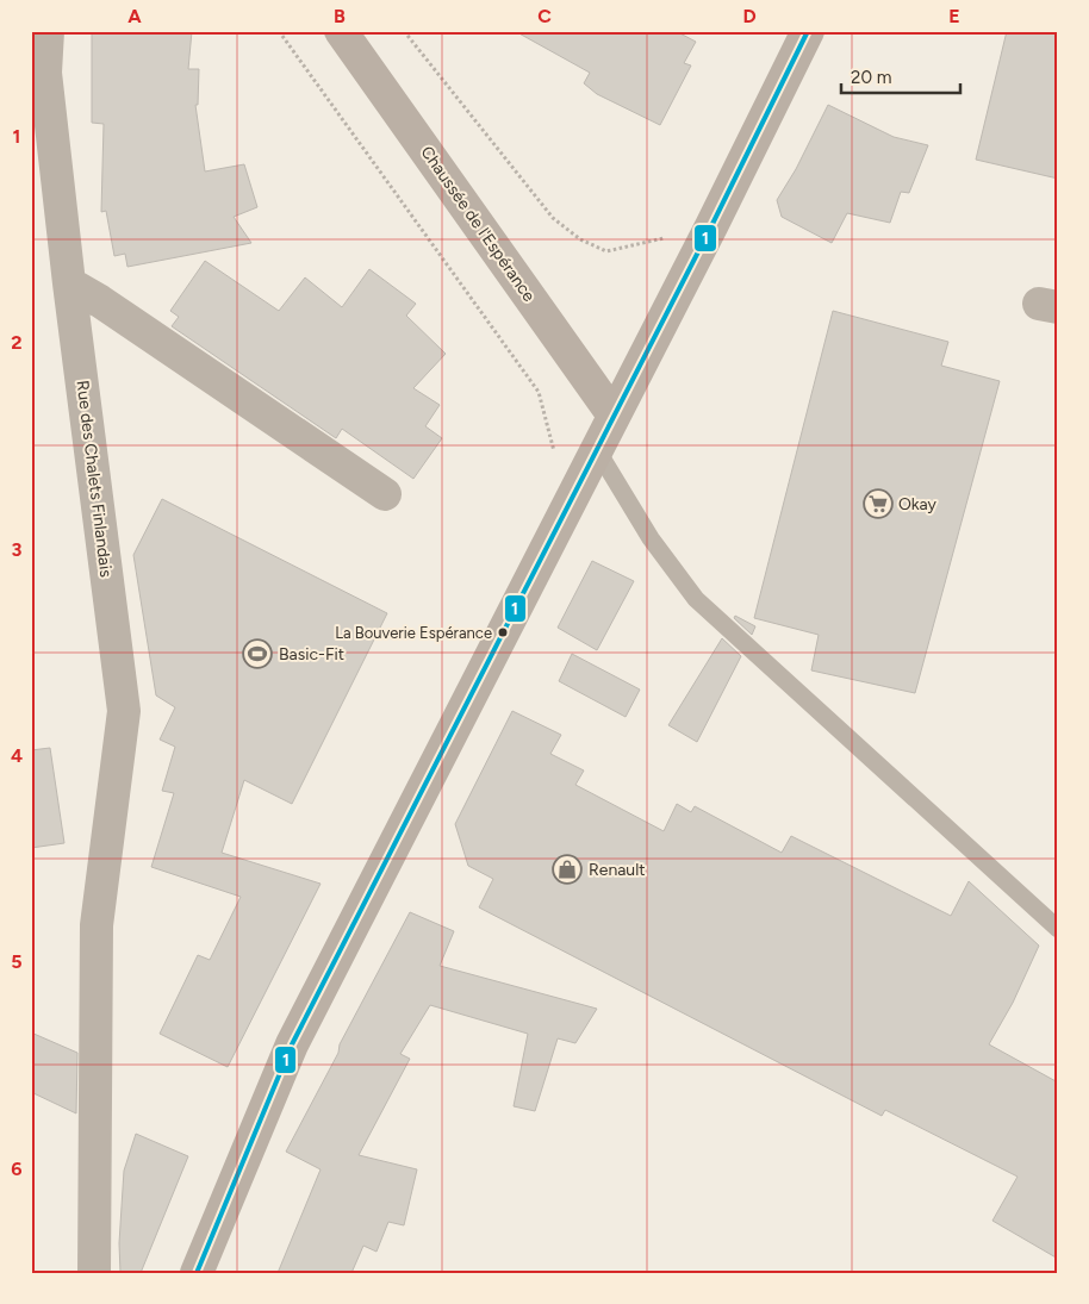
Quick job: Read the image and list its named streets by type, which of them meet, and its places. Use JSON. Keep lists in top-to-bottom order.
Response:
{
  "streets": {
    "main road": ["Chaussée de l'Espérance"],
    "street": ["Rue des Chalets Finlandais"]
  },
  "places": {
    "supermarket": ["Okay"],
    "other": ["La Bouverie Espérance"],
    "sports": ["Basic-Fit"],
    "shop": ["Renault"]
  },
  "lines": ["transit line 1"],
  "scale_bar": "20 m",
  "grid": {
    "columns": [
      "A",
      "B",
      "C",
      "D",
      "E"
    ],
    "rows": [
      "1",
      "2",
      "3",
      "4",
      "5",
      "6"
    ]
  }
}
